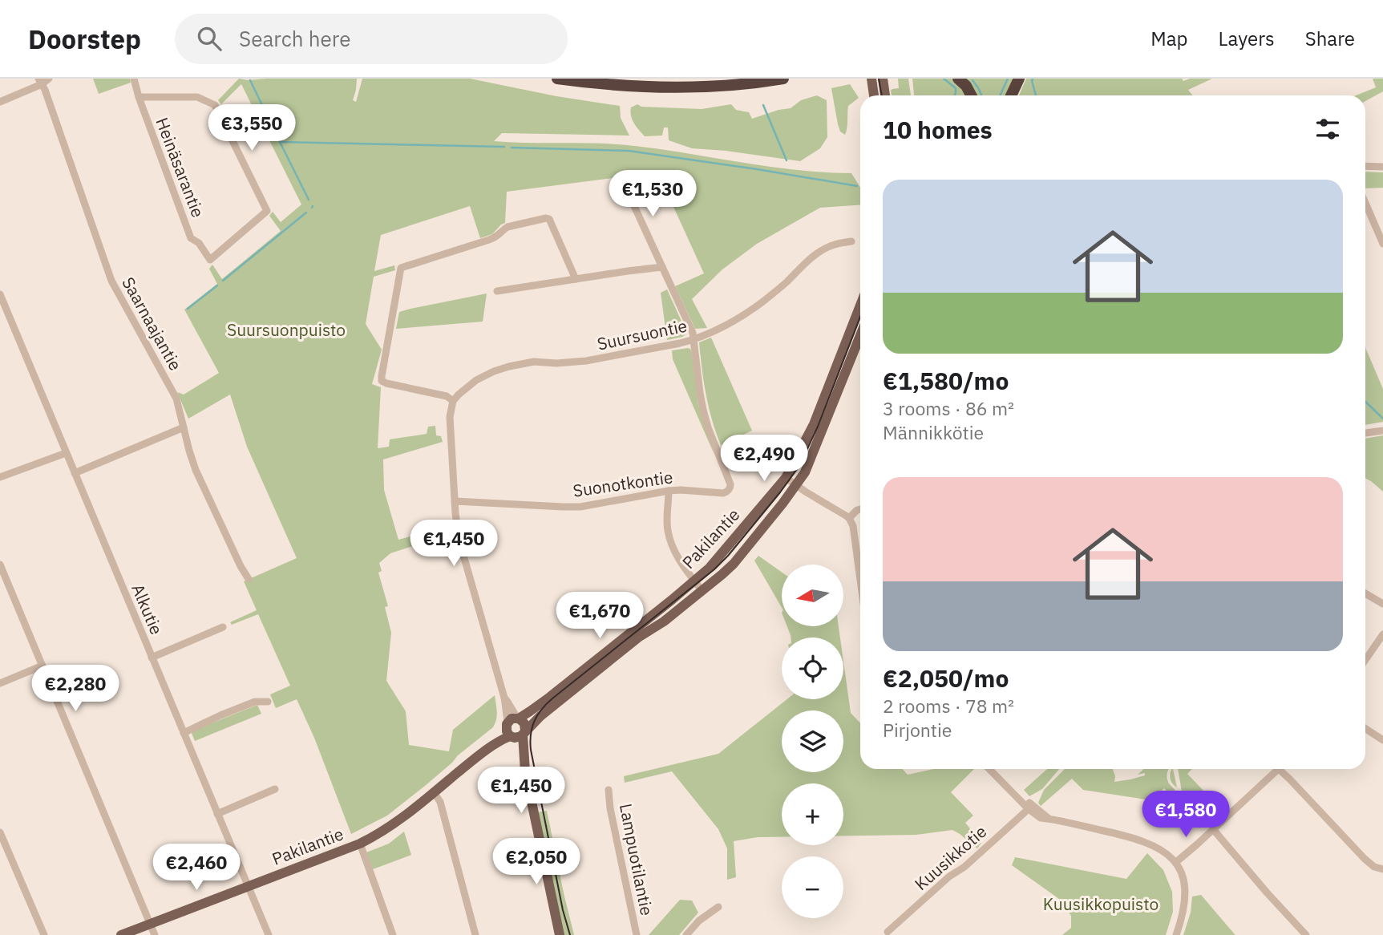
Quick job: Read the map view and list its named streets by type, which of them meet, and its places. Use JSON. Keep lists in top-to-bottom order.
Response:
{
  "streets": {
    "main road": ["Pakilantie"],
    "street": [
      "Heinäsarantie",
      "Saarnaajantie",
      "Suursuontie",
      "Suonotkontie",
      "Alkutie",
      "Kuusikkotie",
      "Lampuotilantie"
    ]
  },
  "crossings": [
    ["Suursuontie", "Suonotkontie"],
    ["Pakilantie", "Alkutie"]
  ],
  "parks": ["Suursuonpuisto", "Kuusikkopuisto"],
  "north": "left",
  "page": {
    "header": "Doorstep",
    "search": "Search here",
    "nav": ["Map", "Layers", "Share"],
    "heading": "10 homes",
    "price": [
      "€3,550",
      "€1,530",
      "€2,490",
      "€1,450",
      "€1,670",
      "€2,280",
      "€1,450",
      "€1,580",
      "€2,050",
      "€2,460"
    ],
    "list": [
      {
        "name": "€1,580/mo",
        "note": "3 rooms · 86 m² · Männikkötie"
      },
      {
        "name": "€2,050/mo",
        "note": "2 rooms · 78 m² · Pirjontie"
      }
    ],
    "map_buttons": ["+", "−"]
  }
}
